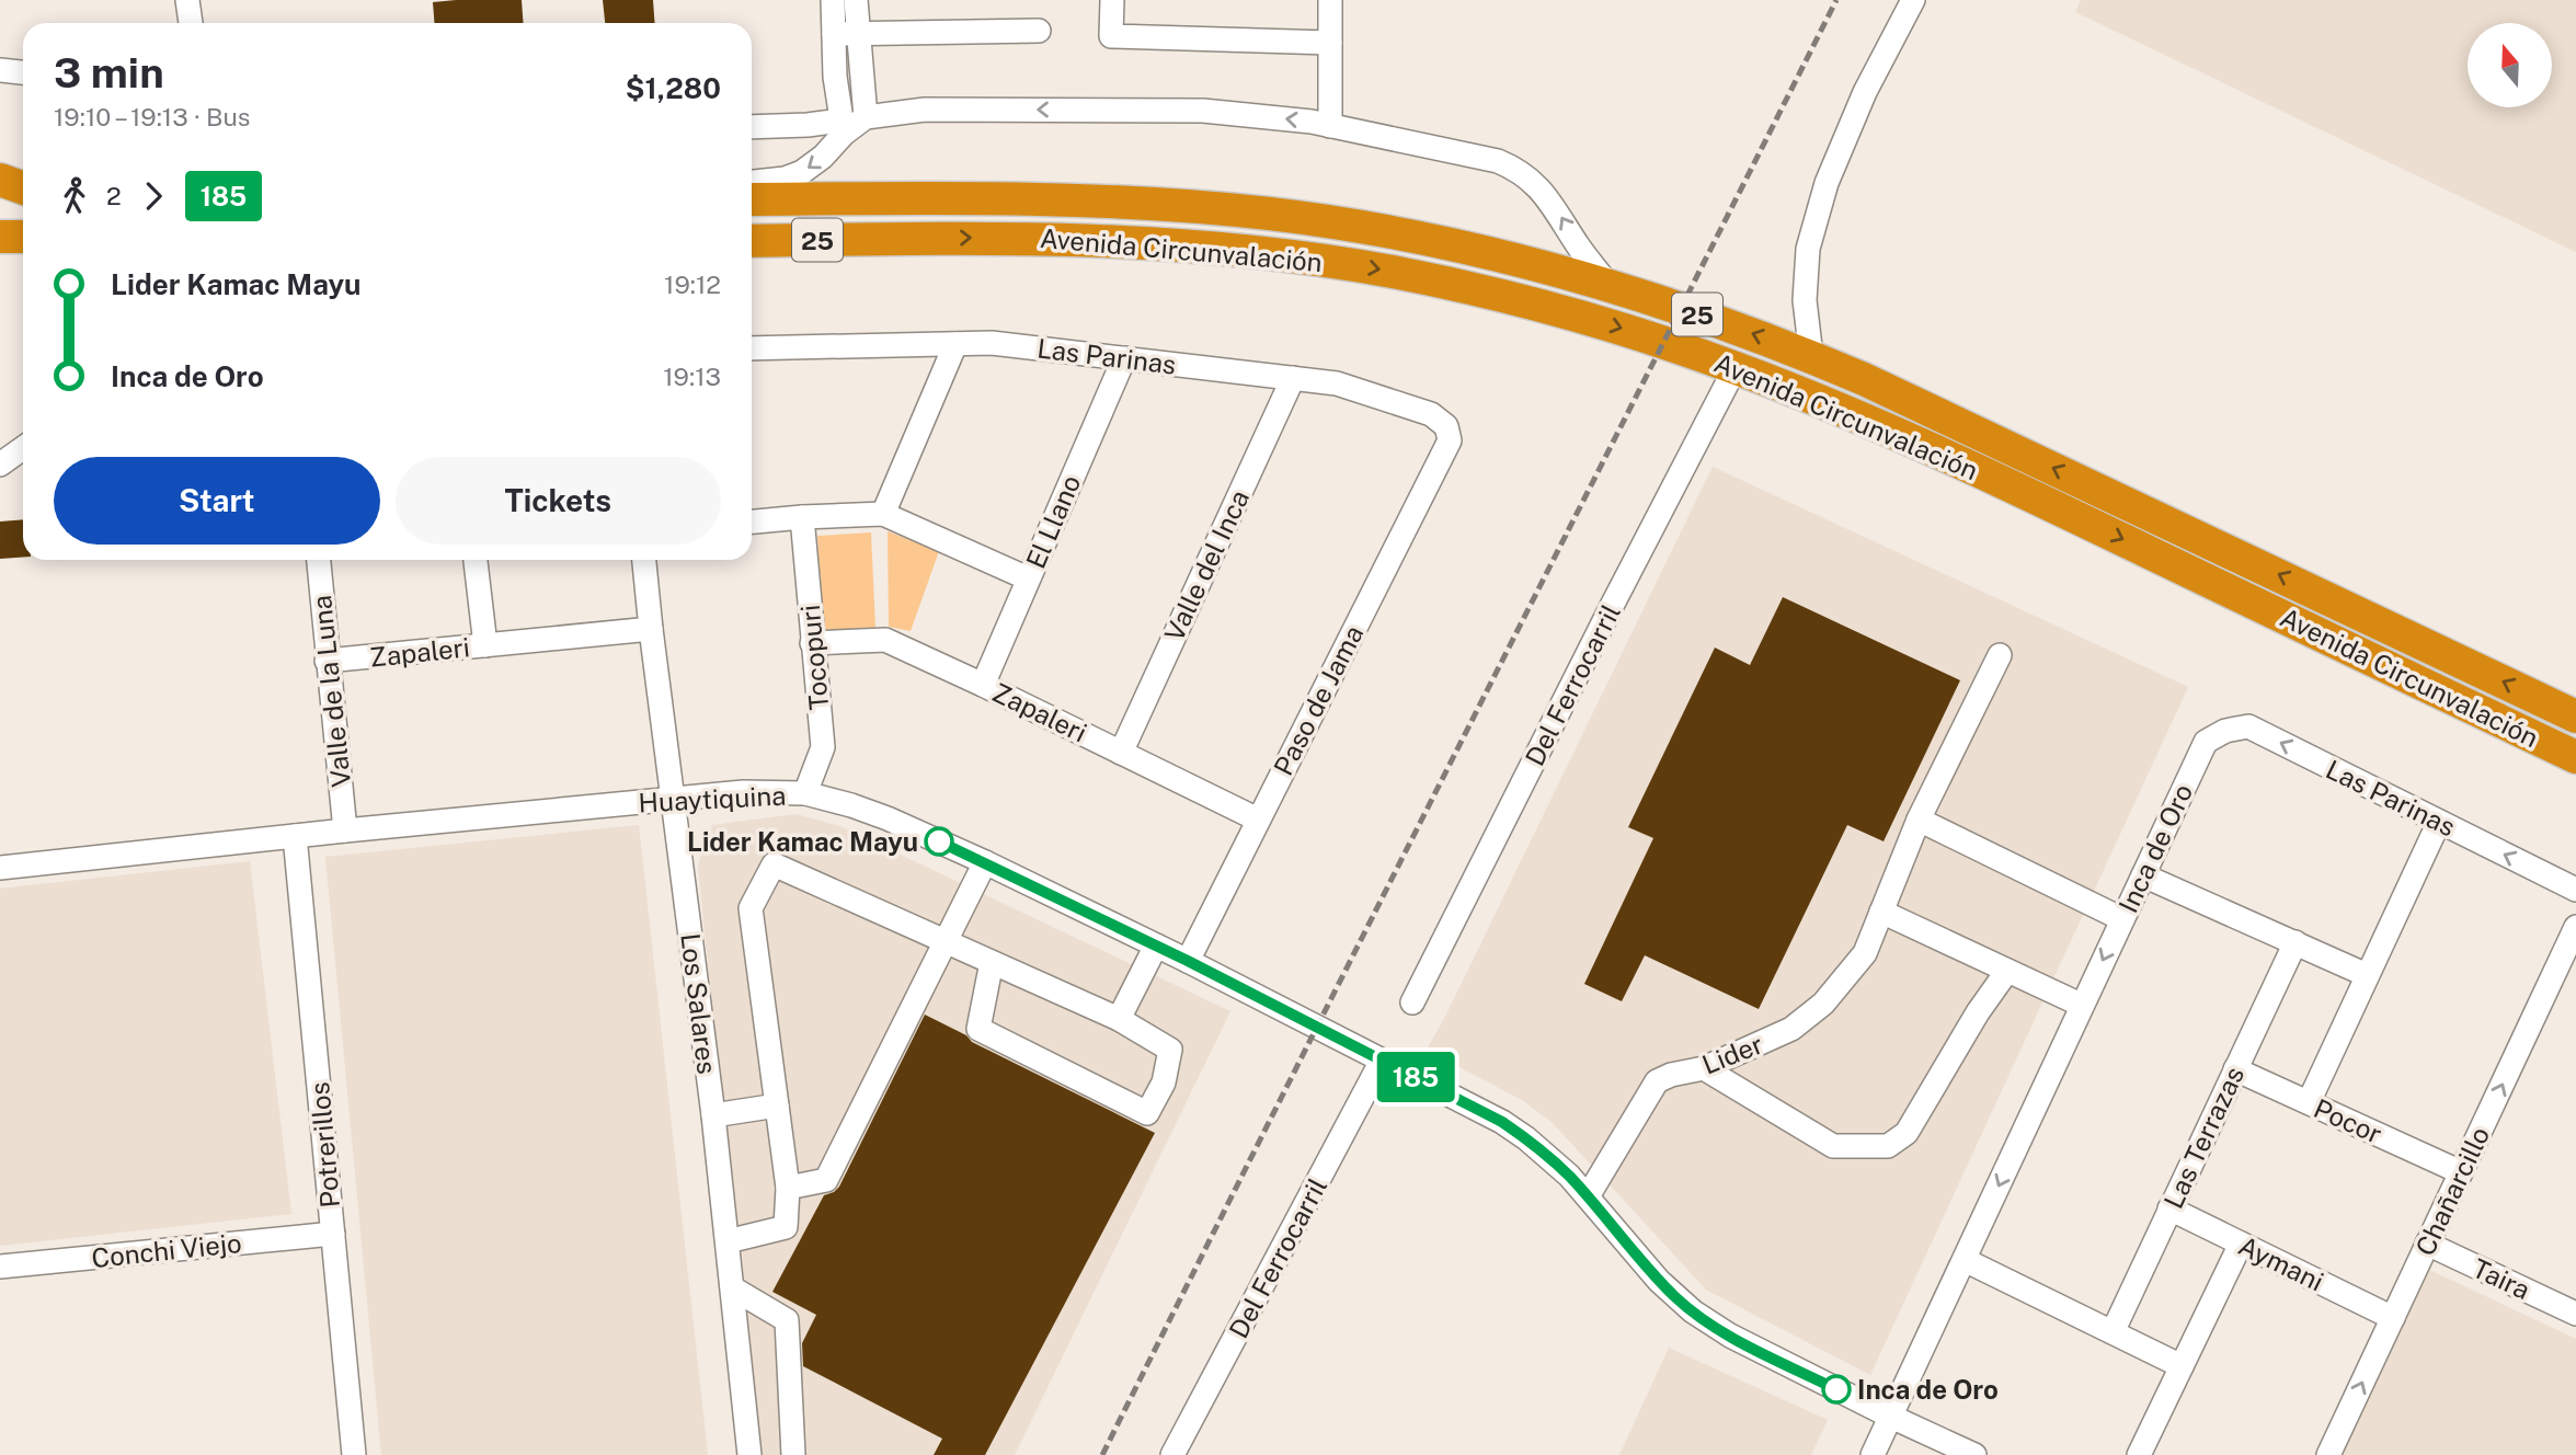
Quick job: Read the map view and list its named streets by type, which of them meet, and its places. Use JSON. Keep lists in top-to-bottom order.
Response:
{
  "streets": {
    "highway": ["25", "Avenida Circunvalación"],
    "street": [
      "Las Parinas",
      "El Llano",
      "Valle del Inca",
      "Zapaleri",
      "Tocopuri",
      "Del Ferrocarril",
      "Valle de la Luna",
      "Paso de Jama",
      "Huaytiquina",
      "Inca de Oro",
      "Los Salares",
      "Lider",
      "Pocor",
      "Las Terrazas",
      "Potrerillos",
      "Chañarcillo",
      "Conchi Viejo",
      "Aymani",
      "Taira"
    ]
  },
  "crossings": [
    ["Avenida Circunvalación", "Del Ferrocarril"],
    ["Las Parinas", "El Llano"],
    ["Las Parinas", "Valle del Inca"],
    ["Las Parinas", "Paso de Jama"],
    ["Las Parinas", "Inca de Oro"],
    ["El Llano", "Zapaleri"],
    ["Valle del Inca", "Zapaleri"],
    ["Zapaleri", "Tocopuri"],
    ["Zapaleri", "Valle de la Luna"],
    ["Zapaleri", "Paso de Jama"],
    ["Zapaleri", "Los Salares"],
    ["Tocopuri", "Huaytiquina"],
    ["Del Ferrocarril", "Huaytiquina"],
    ["Valle de la Luna", "Huaytiquina"],
    ["Paso de Jama", "Huaytiquina"],
    ["Huaytiquina", "Inca de Oro"],
    ["Huaytiquina", "Los Salares"],
    ["Huaytiquina", "Lider"],
    ["Huaytiquina", "Potrerillos"],
    ["Pocor", "Las Terrazas"],
    ["Pocor", "Chañarcillo"],
    ["Las Terrazas", "Aymani"],
    ["Potrerillos", "Conchi Viejo"],
    ["Chañarcillo", "Aymani"],
    ["Chañarcillo", "Taira"]
  ],
  "one_way": ["Inca de Oro"],
  "places": ["Lider Kamac Mayu", "Inca de Oro"],
  "lines": ["bus line 185"],
  "north": "top",
  "page": {
    "on_map": "185",
    "heading": ["3 min", "19:10 – 19:13 · Bus", "$1,280"],
    "legs": ["2", "185"],
    "list": [
      {
        "name": "Lider Kamac Mayu",
        "value": "19:12"
      },
      {
        "name": "Inca de Oro",
        "value": "19:13"
      }
    ],
    "buttons": ["Start", "Tickets"]
  }
}
